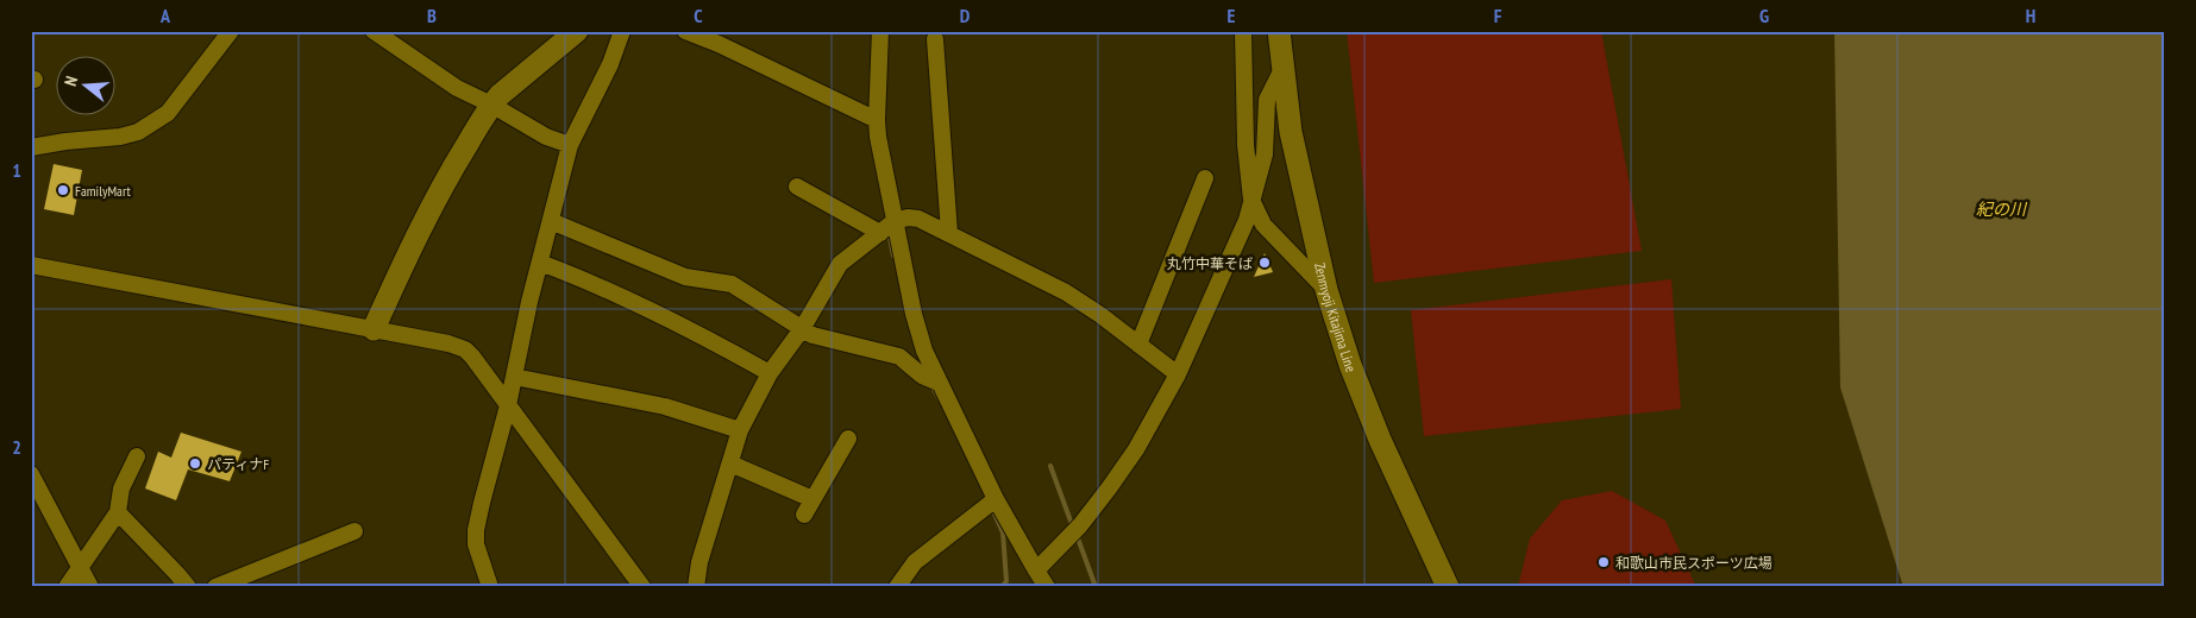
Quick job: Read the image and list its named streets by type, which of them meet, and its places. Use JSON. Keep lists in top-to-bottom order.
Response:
{
  "streets": {
    "main road": ["Zenmyoji Kitajima Line"]
  },
  "water": ["紀の川"],
  "places": [
    "FamilyMart",
    "丸竹中華そば",
    "パティナF",
    "和歌山市民スポーツ広場"
  ],
  "north": "left",
  "grid": {
    "columns": [
      "A",
      "B",
      "C",
      "D",
      "E",
      "F",
      "G",
      "H"
    ],
    "rows": ["1", "2"]
  }
}
